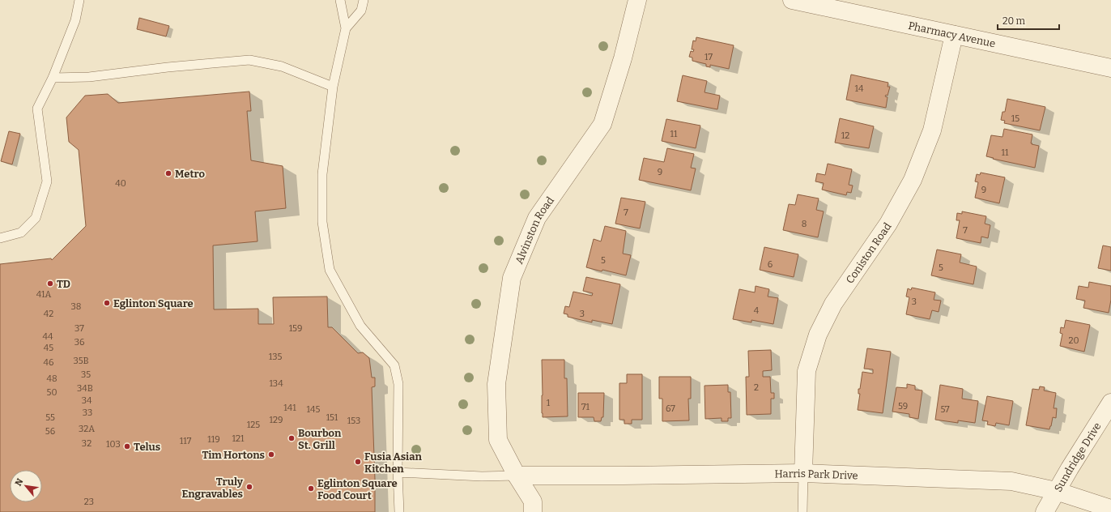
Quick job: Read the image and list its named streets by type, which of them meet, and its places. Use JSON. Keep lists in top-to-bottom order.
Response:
{
  "streets": {
    "street": [
      "Pharmacy Avenue",
      "Alvinston Road",
      "Coniston Road",
      "Sundridge Drive",
      "Harris Park Drive"
    ]
  },
  "crossings": [
    ["Pharmacy Avenue", "Coniston Road"],
    ["Alvinston Road", "Harris Park Drive"],
    ["Coniston Road", "Harris Park Drive"],
    ["Sundridge Drive", "Harris Park Drive"]
  ],
  "places": [
    "Metro",
    "TD",
    "Eglinton Square",
    "Bourbon St. Grill",
    "Telus",
    "Tim Hortons",
    "Fusia Asian Kitchen",
    "Truly Engravables",
    "Eglinton Square Food Court"
  ],
  "house_numbers": [
    "17",
    "14",
    "15",
    "11",
    "12",
    "11",
    "9",
    "40",
    "9",
    "7",
    "8",
    "7",
    "5",
    "6",
    "5",
    "41A",
    "3",
    "38",
    "4",
    "42",
    "3",
    "37",
    "159",
    "44",
    "20",
    "36",
    "45",
    "135",
    "35B",
    "46",
    "35",
    "48",
    "134",
    "2",
    "34B",
    "50",
    "34",
    "1",
    "59",
    "71",
    "141",
    "67",
    "145",
    "57",
    "33",
    "55",
    "151",
    "129",
    "153",
    "125",
    "32A",
    "56",
    "121",
    "119",
    "117",
    "32",
    "103",
    "23"
  ],
  "scale_bar": "20 m",
  "north": "top left"
}
